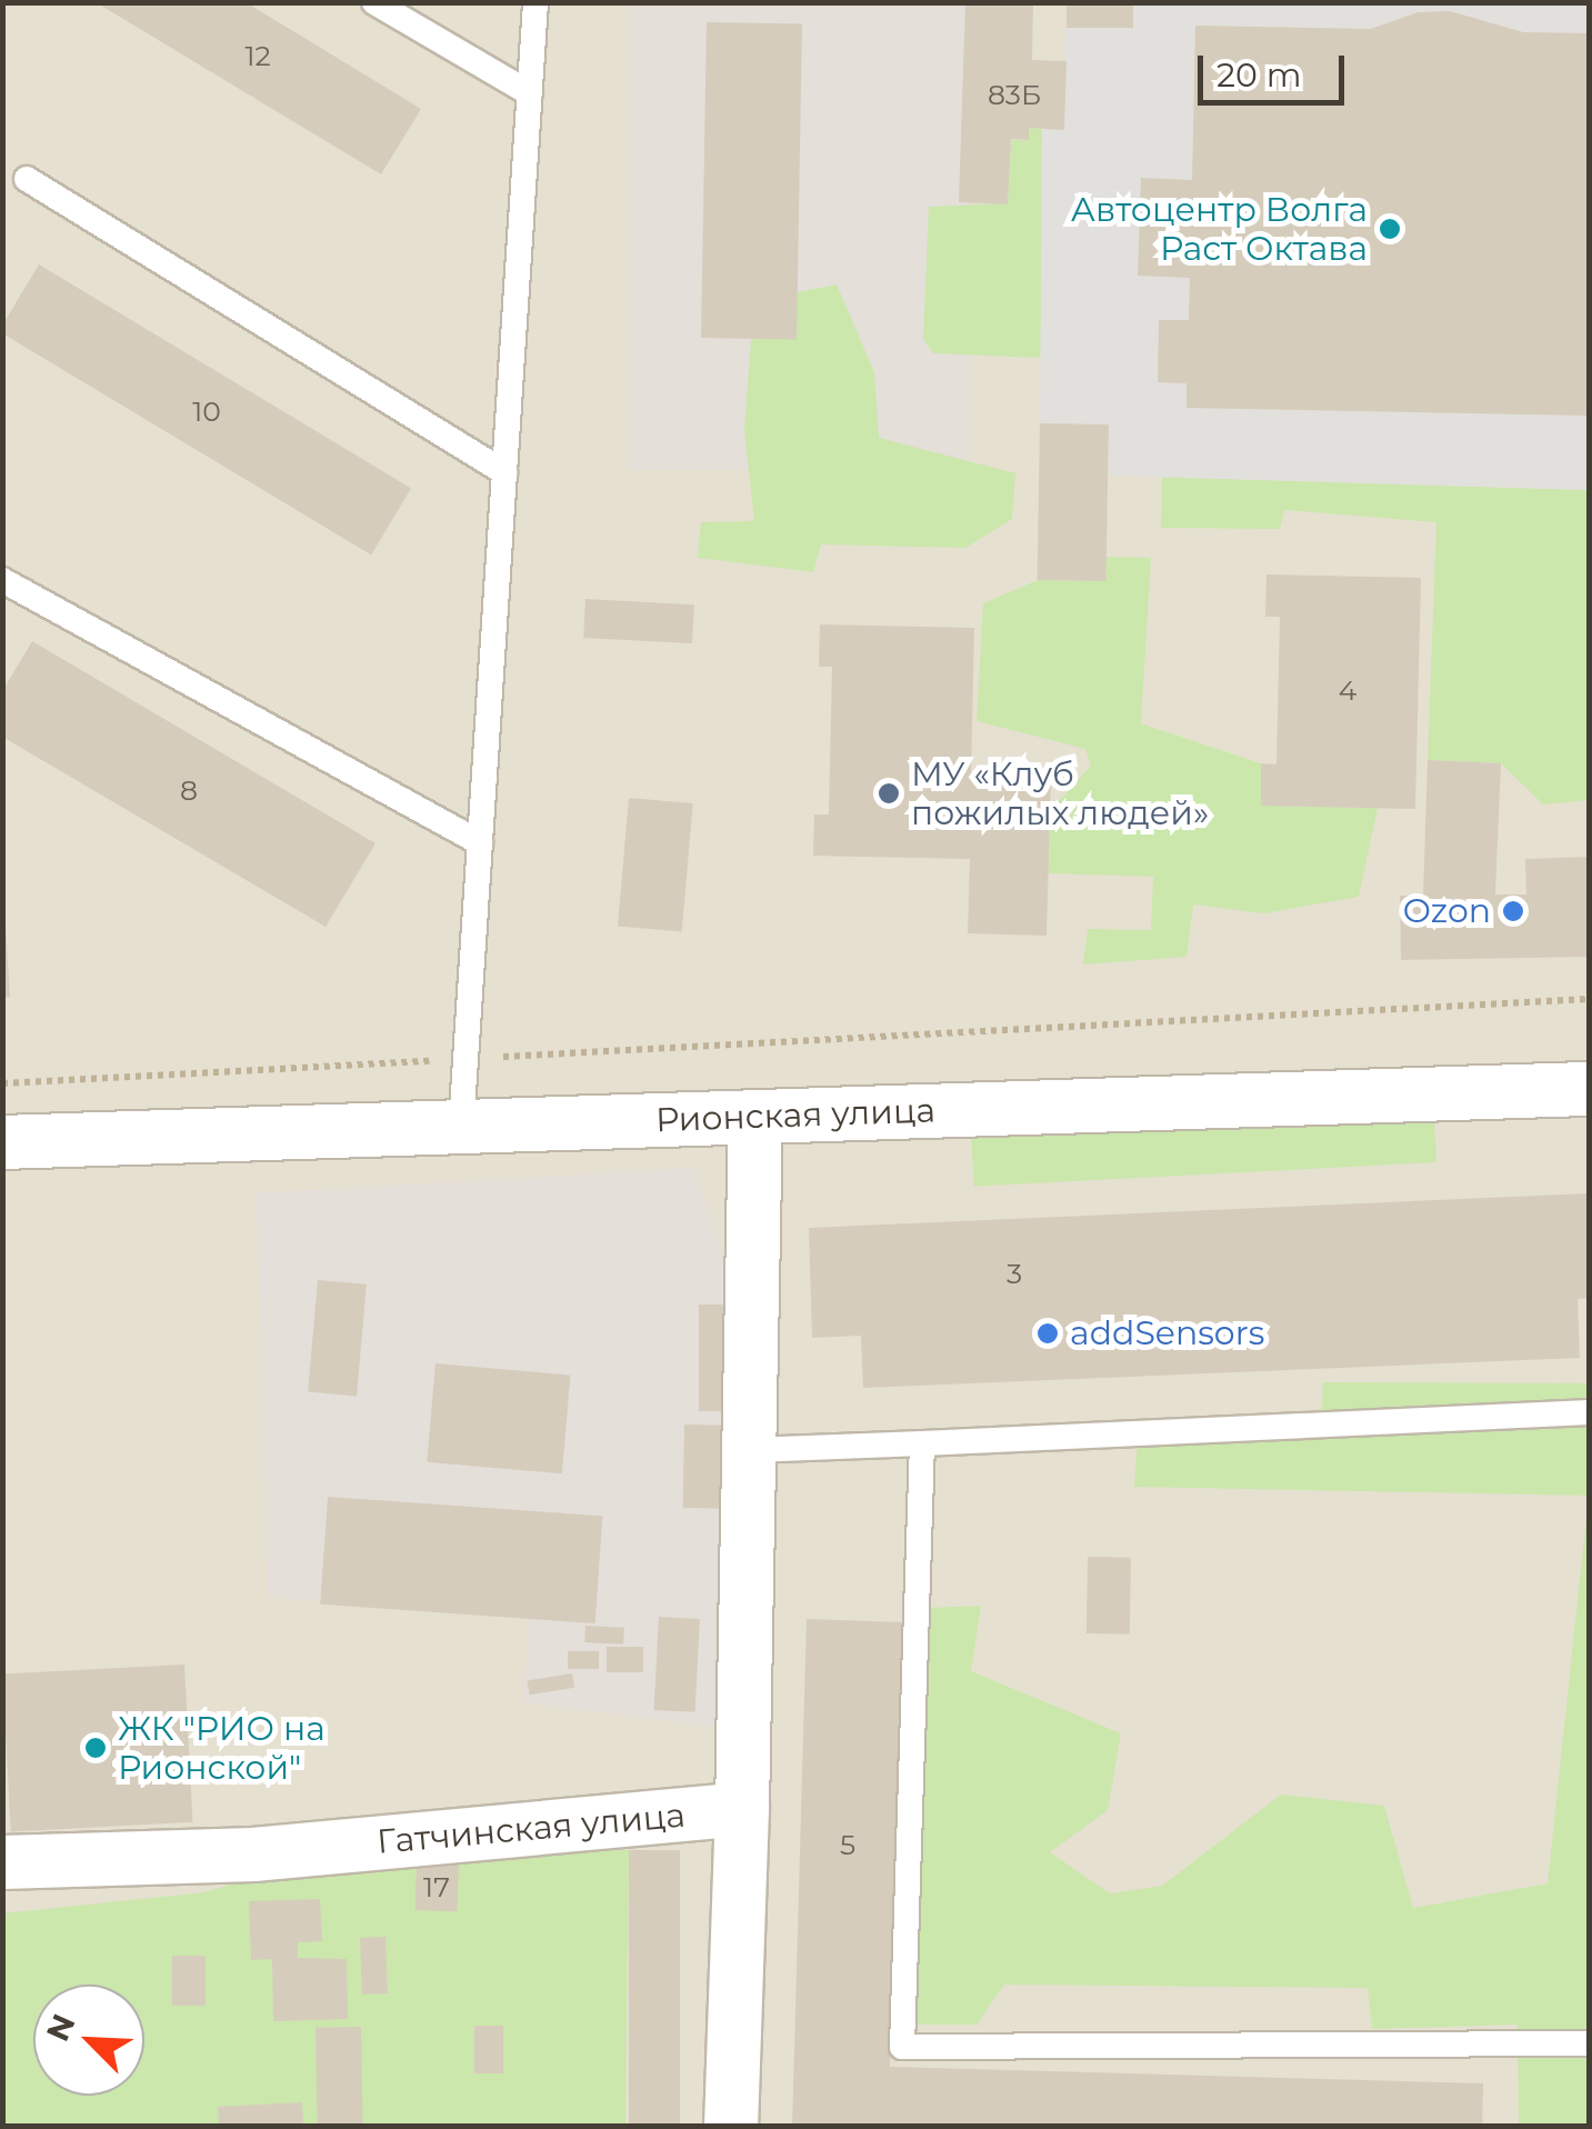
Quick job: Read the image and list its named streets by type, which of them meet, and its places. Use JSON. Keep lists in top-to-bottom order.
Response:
{
  "streets": {
    "street": ["Рионская улица", "Гатчинская улица"]
  },
  "places": [
    "Автоцентр Волга Раст Октава",
    "МУ «Клуб пожилых людей»",
    "Ozon",
    "addSensors",
    "ЖК \"РИО на Рионской\""
  ],
  "house_numbers": [
    "12",
    "83Б",
    "10",
    "4",
    "8",
    "3",
    "5",
    "17"
  ],
  "scale_bar": "20 m",
  "north": "top left"
}
